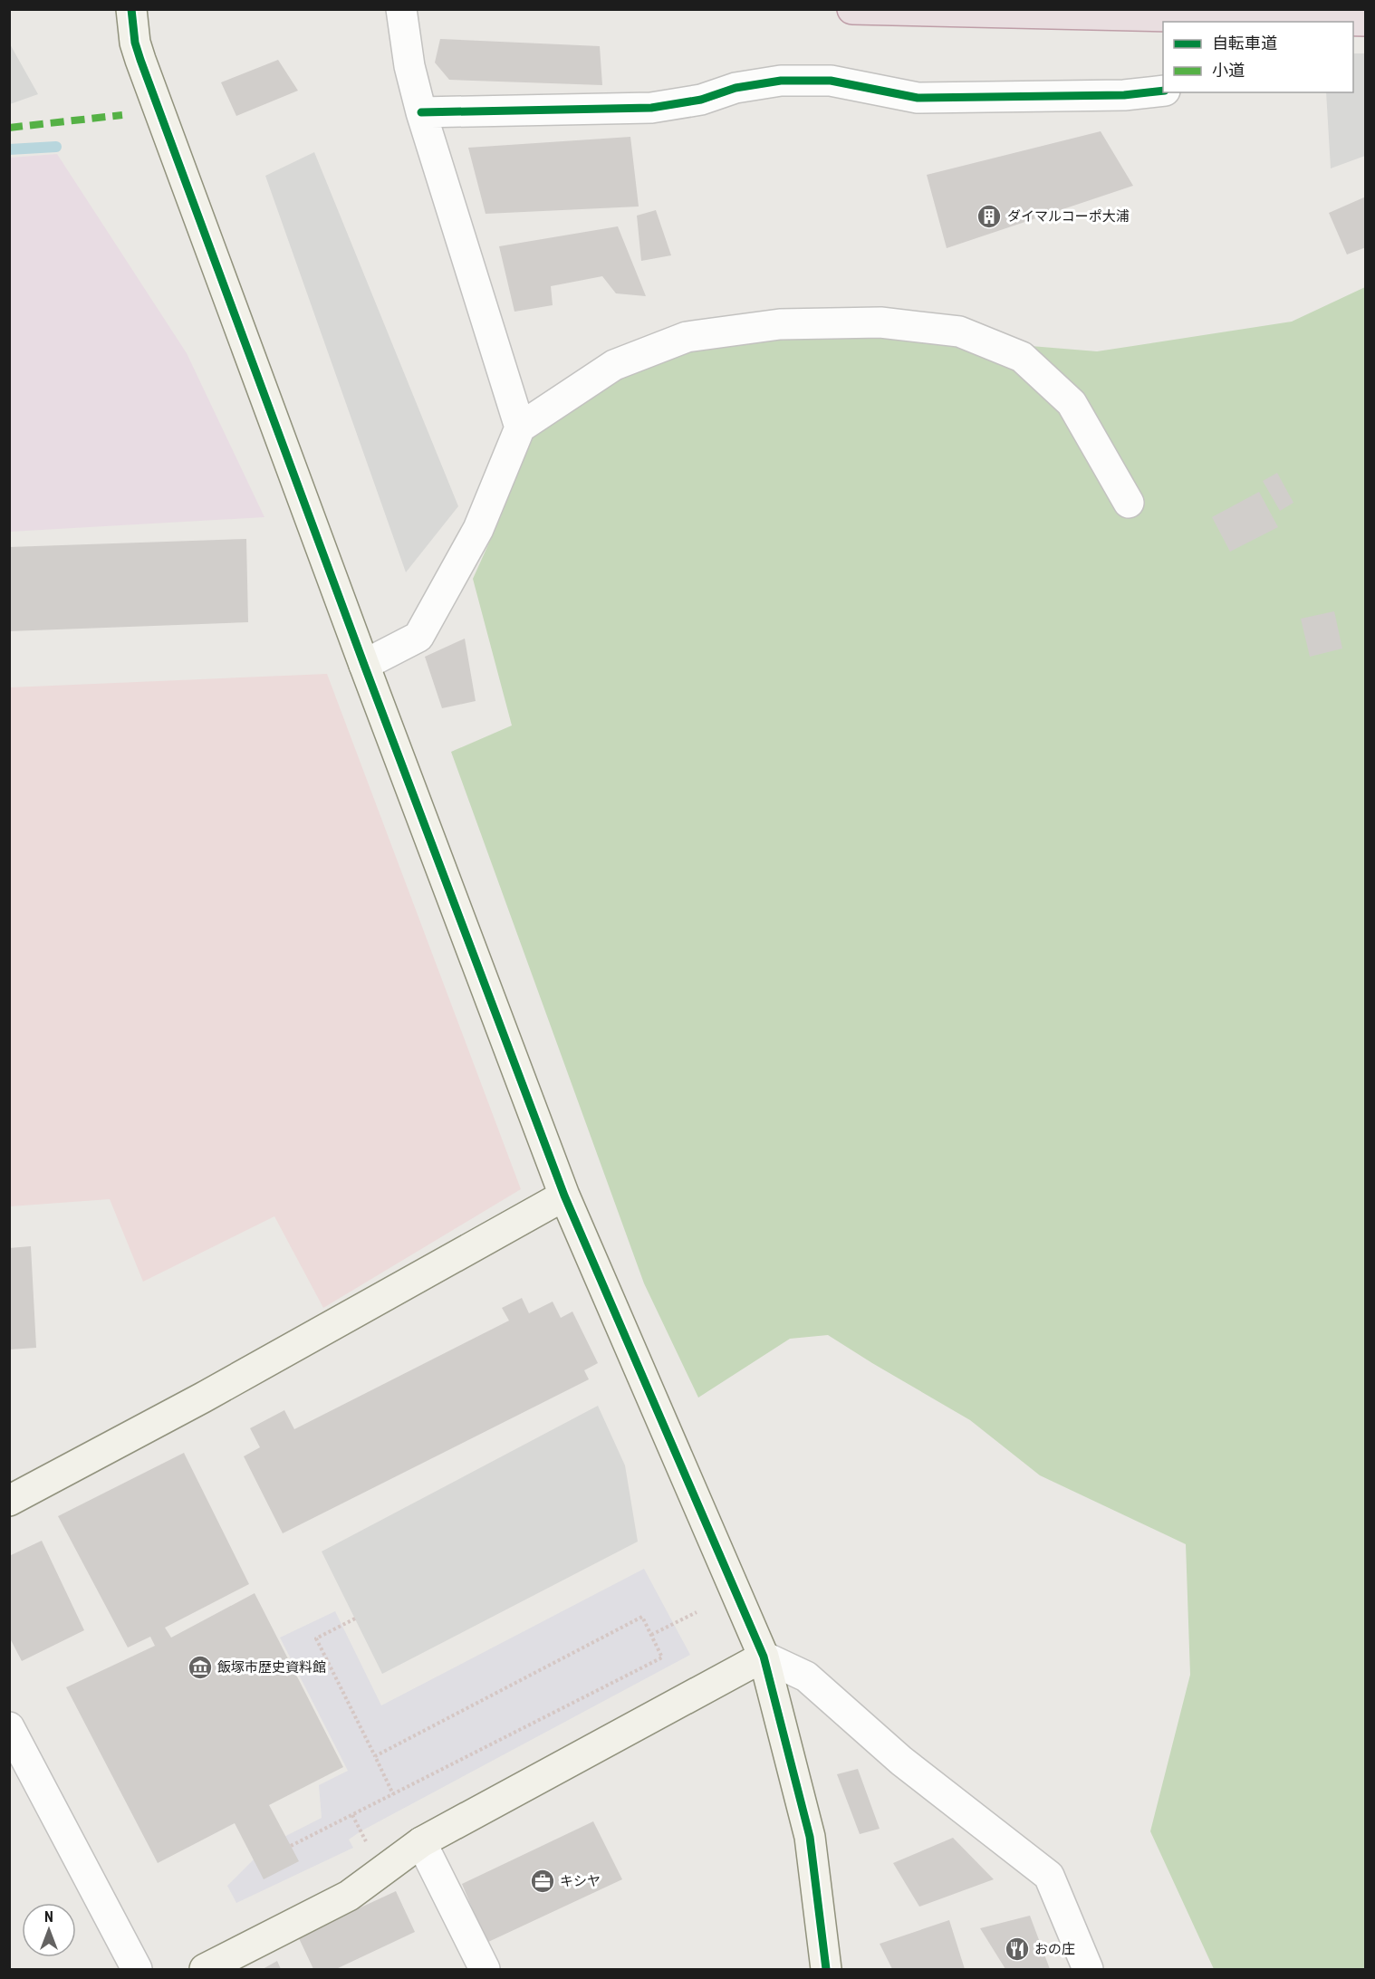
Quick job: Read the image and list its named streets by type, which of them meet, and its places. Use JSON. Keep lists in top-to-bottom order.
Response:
{
  "places": {
    "building": ["ダイマルコーポ大浦"],
    "museum": ["飯塚市歴史資料館"],
    "office": ["キシヤ"],
    "restaurant": ["おの庄"]
  },
  "legend": ["自転車道", "小道"],
  "north": "top"
}
